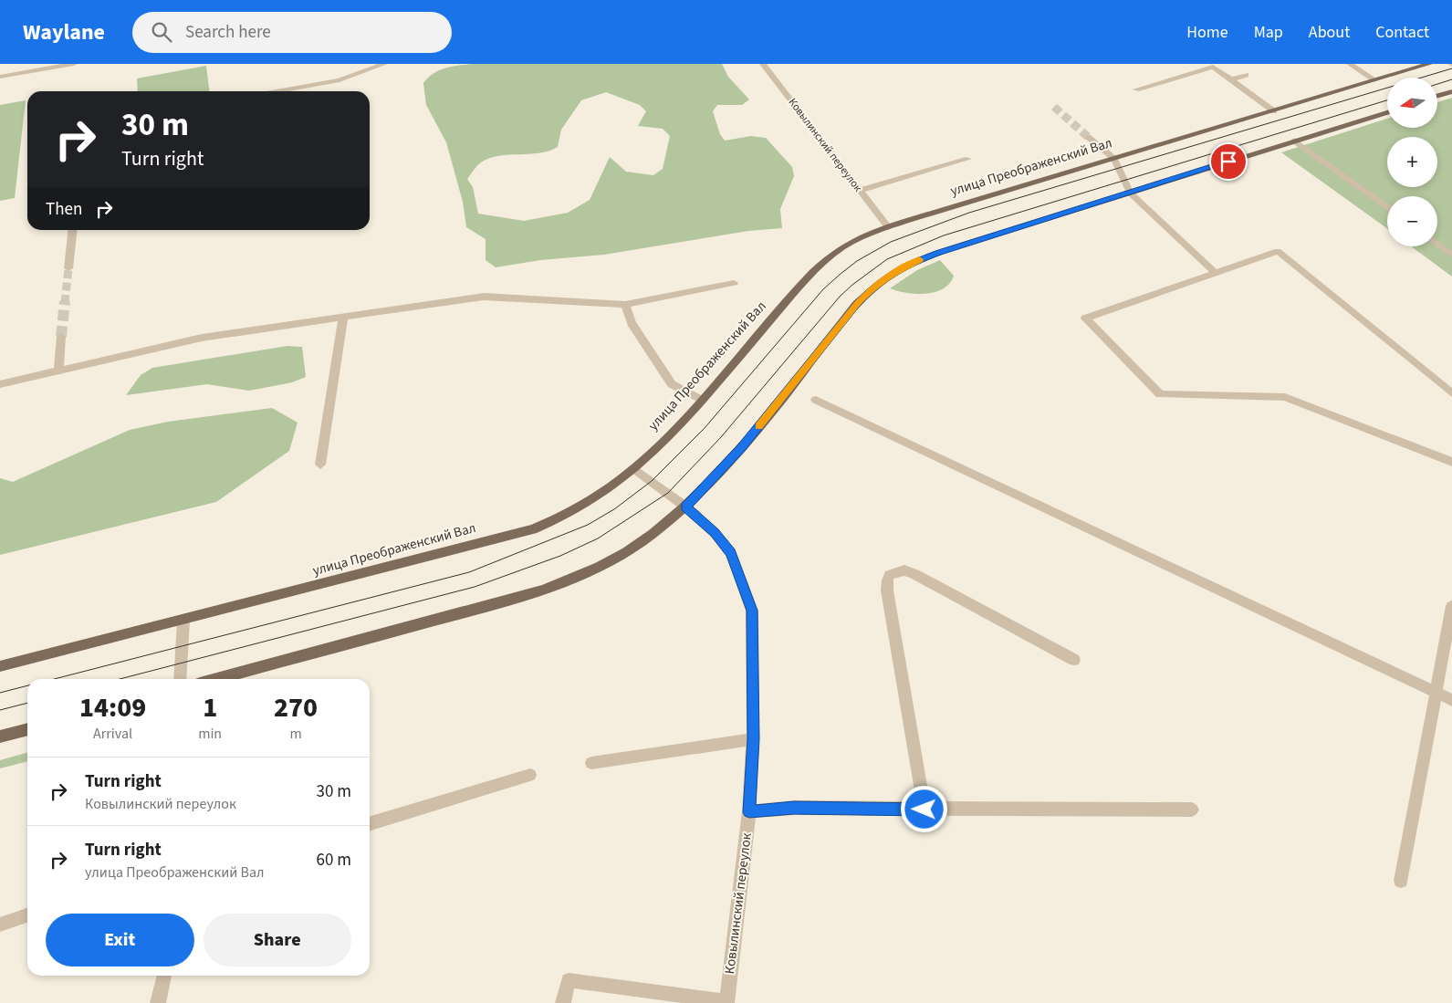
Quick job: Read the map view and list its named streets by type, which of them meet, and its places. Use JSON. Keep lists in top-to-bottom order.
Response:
{
  "streets": {
    "main road": ["улица Преображенский Вал"],
    "street": ["Ковылинский переулок"]
  },
  "crossings": [
    ["Ковылинский переулок", "улица Преображенский Вал"]
  ],
  "north": "left",
  "page": {
    "header": "Waylane",
    "search": "Search here",
    "nav": [
      "Home",
      "Map",
      "About",
      "Contact"
    ],
    "map_buttons": ["+", "−"],
    "turn": ["30 m", "Turn right"],
    "then": "Then",
    "eta": [
      "14:09",
      "Arrival",
      "1",
      "min",
      "270",
      "m"
    ],
    "list": [
      {
        "name": "Turn right",
        "note": "Ковылинский переулок",
        "value": "30 m"
      },
      {
        "name": "Turn right",
        "note": "улица Преображенский Вал",
        "value": "60 m"
      }
    ],
    "buttons": ["Exit", "Share"]
  }
}
